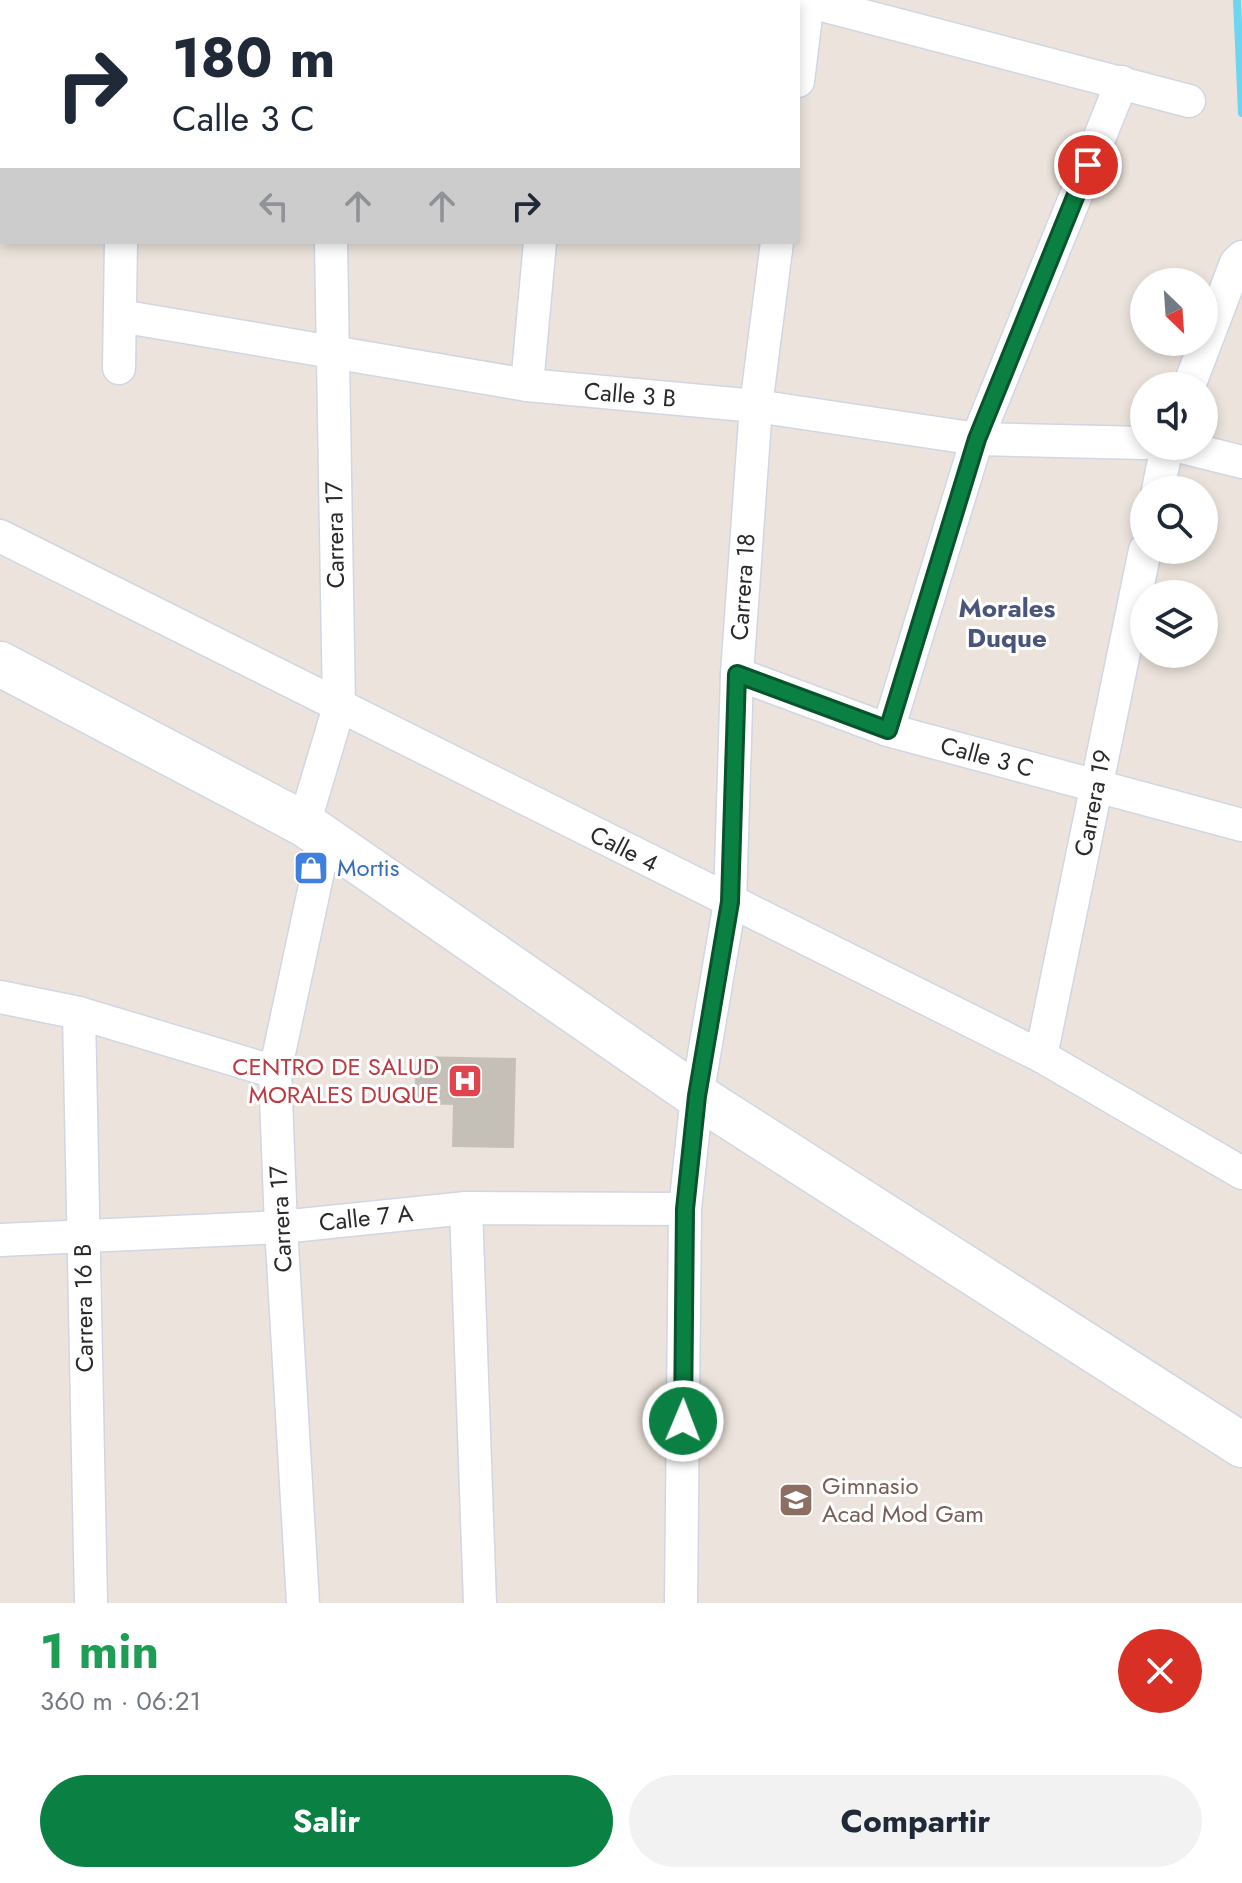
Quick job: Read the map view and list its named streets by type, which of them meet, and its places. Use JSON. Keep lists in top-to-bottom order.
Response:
{
  "streets": {
    "street": [
      "Calle 3 B",
      "Carrera 17",
      "Carrera 18",
      "Calle 3 C",
      "Carrera 19",
      "Calle 4",
      "Calle 7 A",
      "Carrera 16 B"
    ]
  },
  "crossings": [
    ["Calle 3 B", "Carrera 17"],
    ["Calle 3 B", "Carrera 18"],
    ["Carrera 17", "Calle 4"],
    ["Carrera 17", "Calle 7 A"],
    ["Carrera 18", "Calle 3 C"],
    ["Carrera 18", "Calle 4"],
    ["Carrera 18", "Calle 7 A"],
    ["Calle 3 C", "Carrera 19"],
    ["Carrera 19", "Calle 4"],
    ["Calle 7 A", "Carrera 16 B"]
  ],
  "districts": ["Morales Duque"],
  "places": {
    "shop": ["Mortis"],
    "hospital": ["CENTRO DE SALUD MORALES DUQUE"],
    "school or university": ["Gimnasio Acad Mod Gam"]
  },
  "north": "bottom right",
  "page": {
    "turn": ["180 m", "Calle 3 C"],
    "heading": ["1 min", "360 m · 06:21"],
    "buttons": ["Salir", "Compartir"]
  }
}
